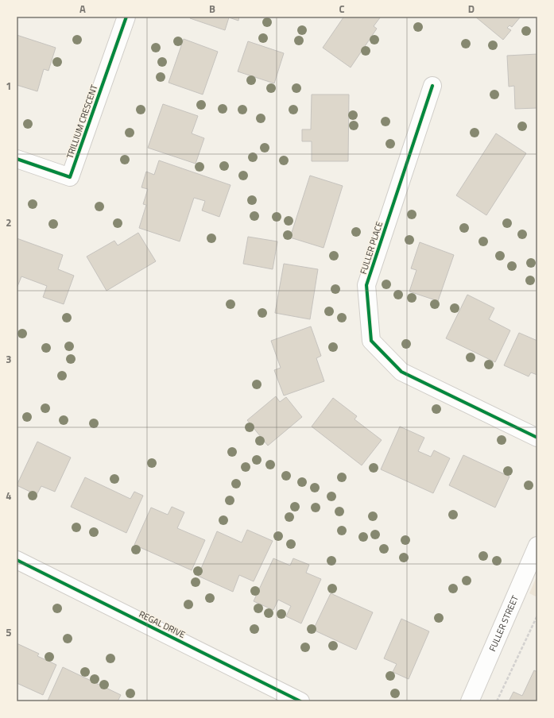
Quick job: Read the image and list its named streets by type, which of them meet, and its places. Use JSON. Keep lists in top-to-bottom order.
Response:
{
  "streets": {
    "street": [
      "TRILLIUM CRESCENT",
      "FULLER PLACE",
      "FULLER STREET",
      "REGAL DRIVE"
    ]
  },
  "grid": {
    "columns": [
      "A",
      "B",
      "C",
      "D"
    ],
    "rows": [
      "1",
      "2",
      "3",
      "4",
      "5"
    ]
  }
}
